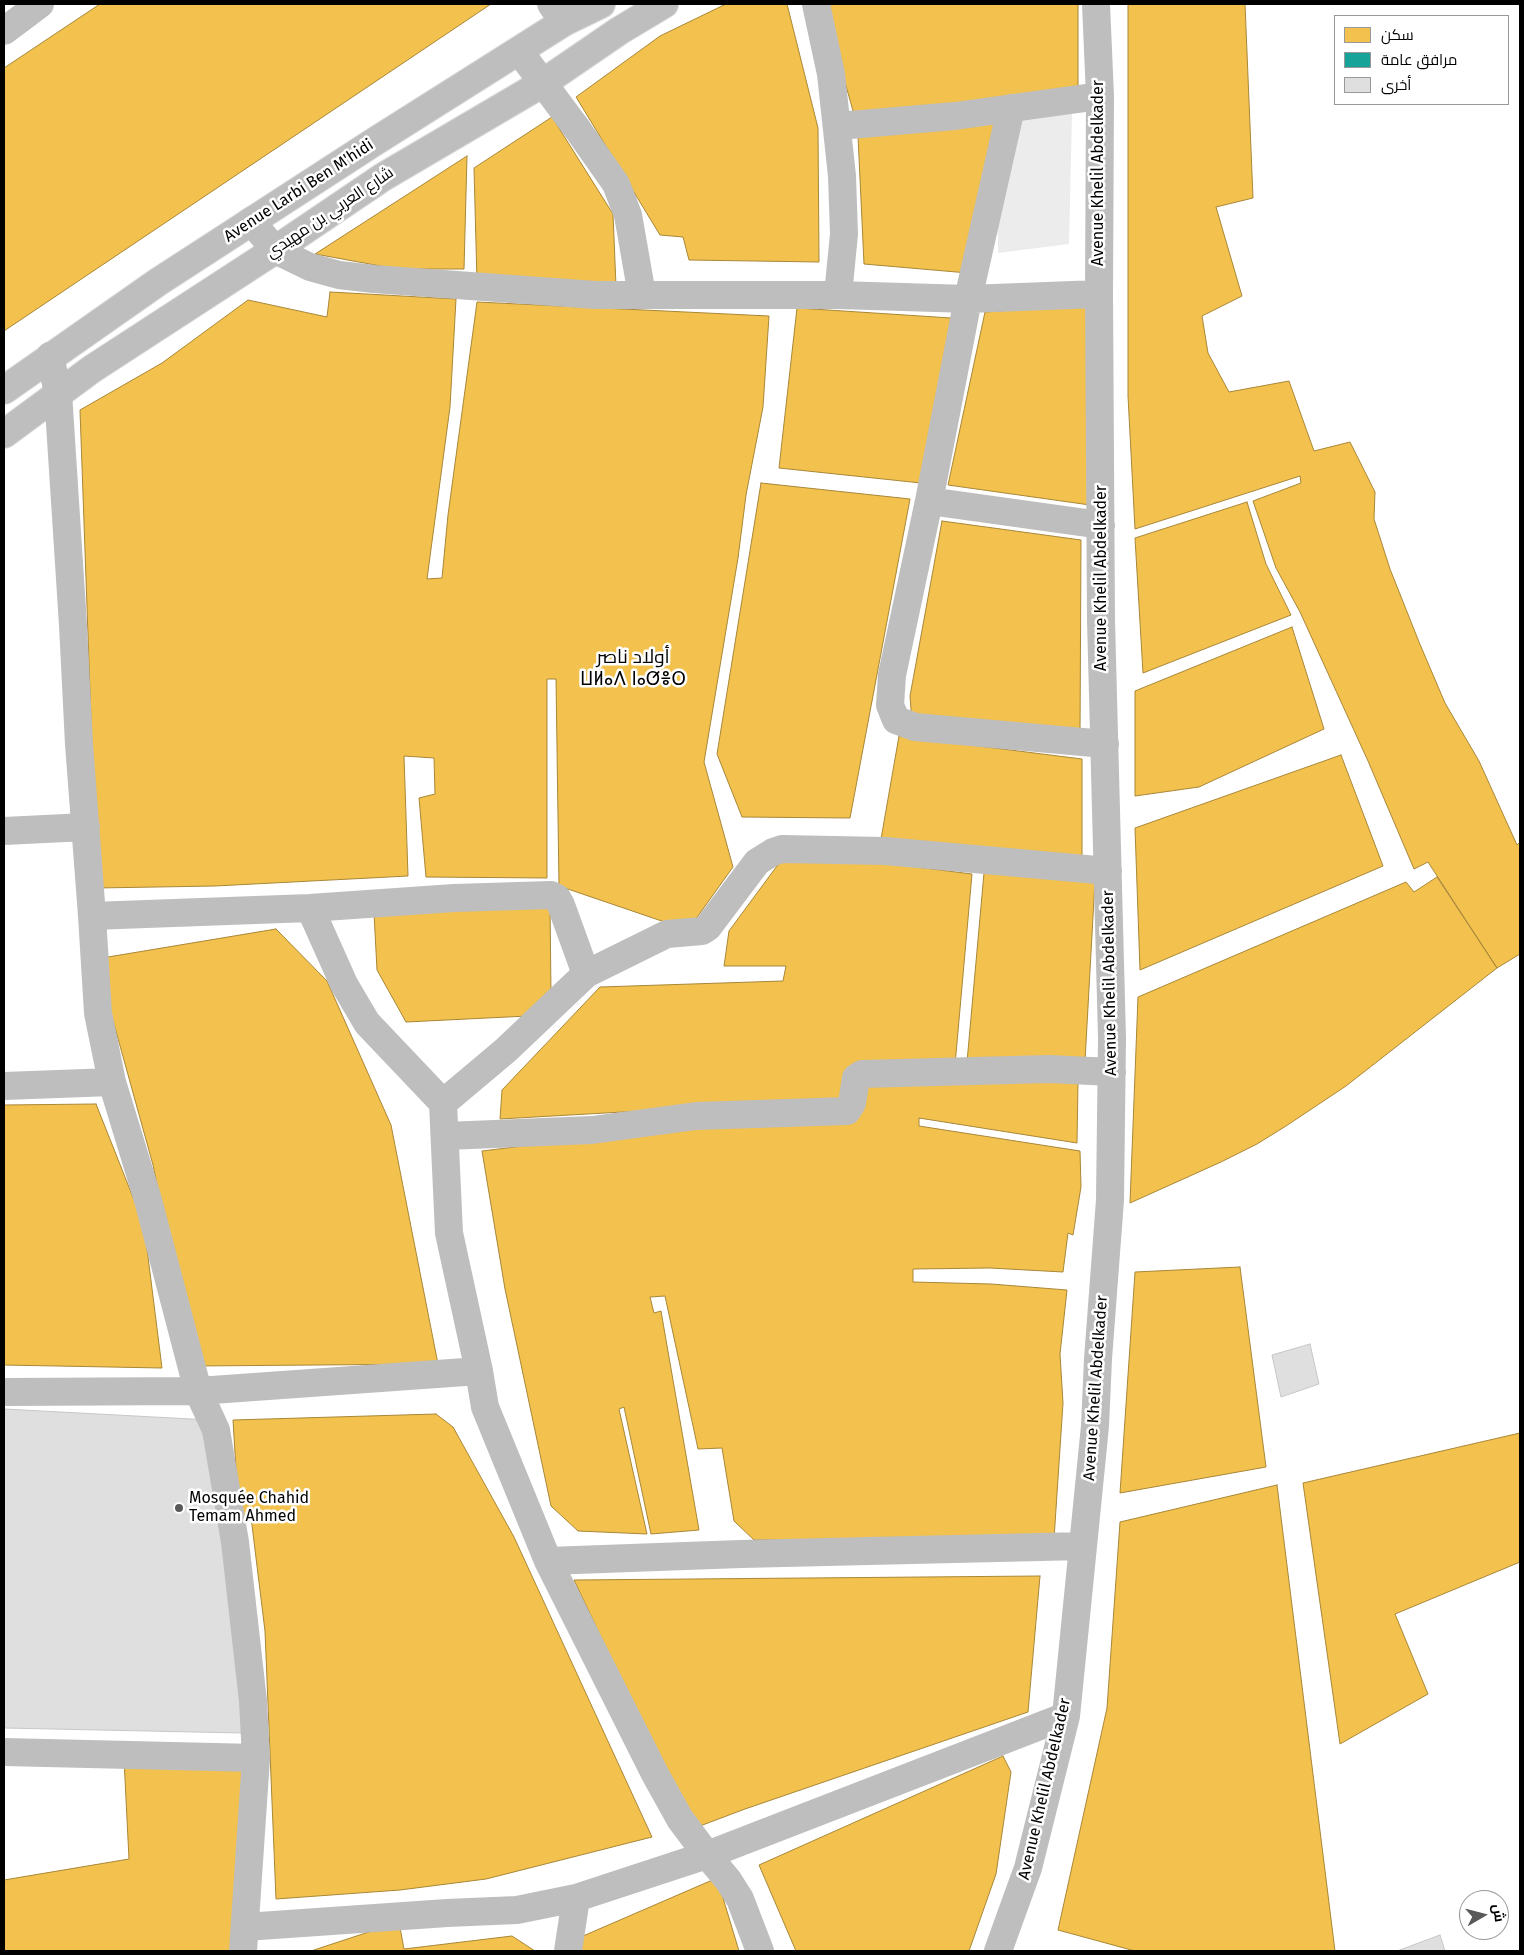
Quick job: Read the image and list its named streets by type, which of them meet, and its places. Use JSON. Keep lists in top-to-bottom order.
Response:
{
  "streets": {
    "street": ["Avenue Khelil Abdelkader", "Avenue Larbi Ben M'hidi", "شارع العربي بن مهيدي"]
  },
  "districts": ["أولاد ناصر ⵡⵍⴰⴷ ⵏⴰⵚⴻⵔ"],
  "places": ["Mosquée Chahid Temam Ahmed"],
  "legend": ["سكن", "مرافق عامة", "أخرى"],
  "north": "right"
}
